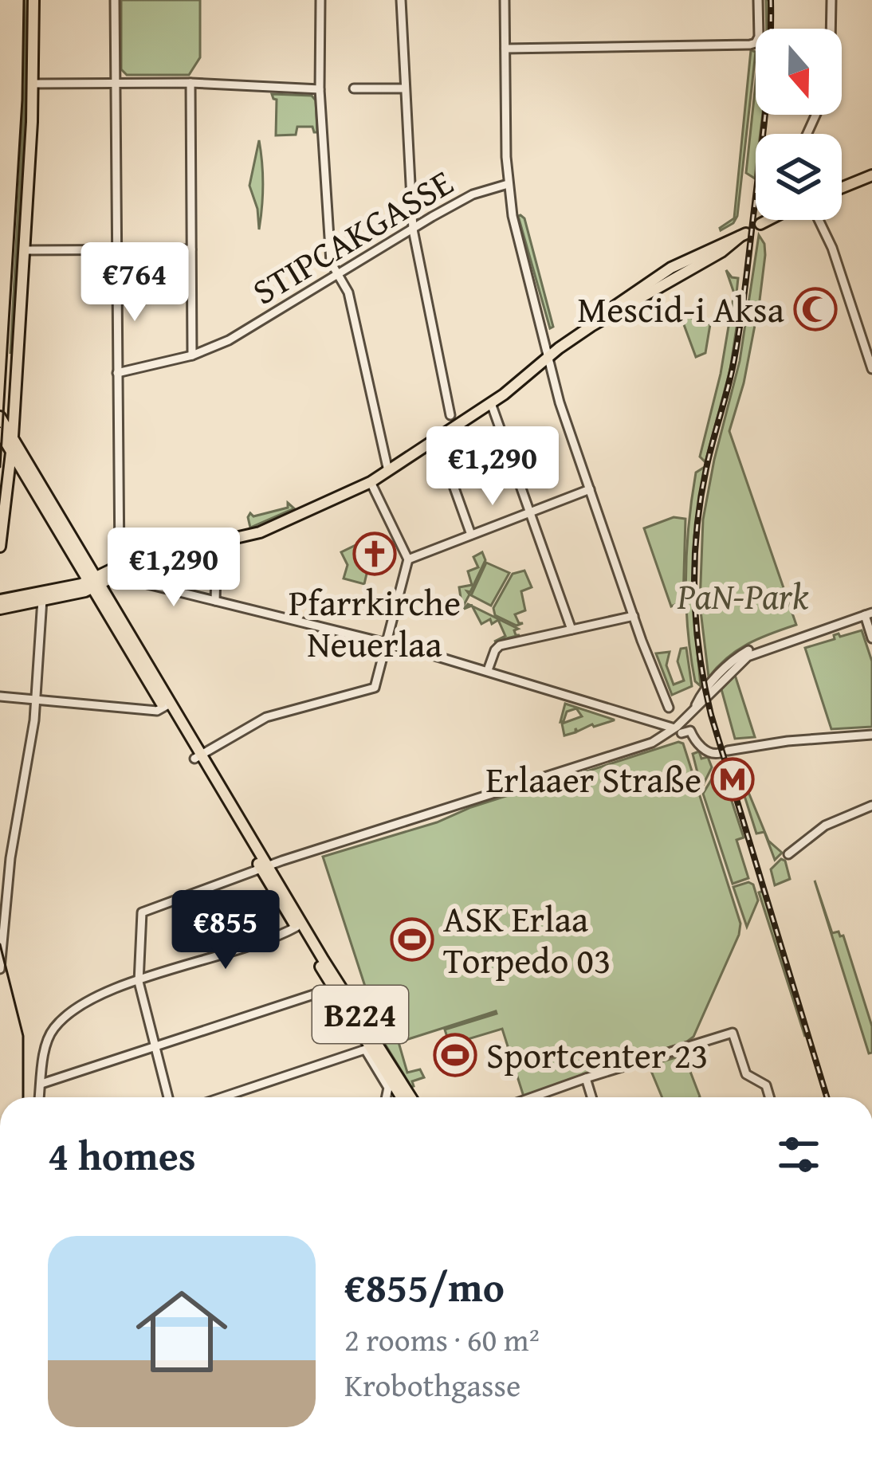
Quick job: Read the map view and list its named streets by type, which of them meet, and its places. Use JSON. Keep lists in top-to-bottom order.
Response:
{
  "streets": {
    "main road": ["B224"],
    "street": ["STIPCAKGASSE"]
  },
  "parks": ["PaN-Park"],
  "places": {
    "mosque": ["Mescid-i Aksa"],
    "church": ["Pfarrkirche Neuerlaa"],
    "metro station": ["Erlaaer Straße"],
    "sports": ["ASK Erlaa Torpedo 03", "Sportcenter 23"]
  },
  "north": "bottom",
  "page": {
    "price": [
      "€764",
      "€1,290",
      "€1,290",
      "€855"
    ],
    "heading": "4 homes",
    "list": [
      {
        "name": "€855/mo",
        "note": "2 rooms · 60 m² · Krobothgasse"
      }
    ]
  }
}
